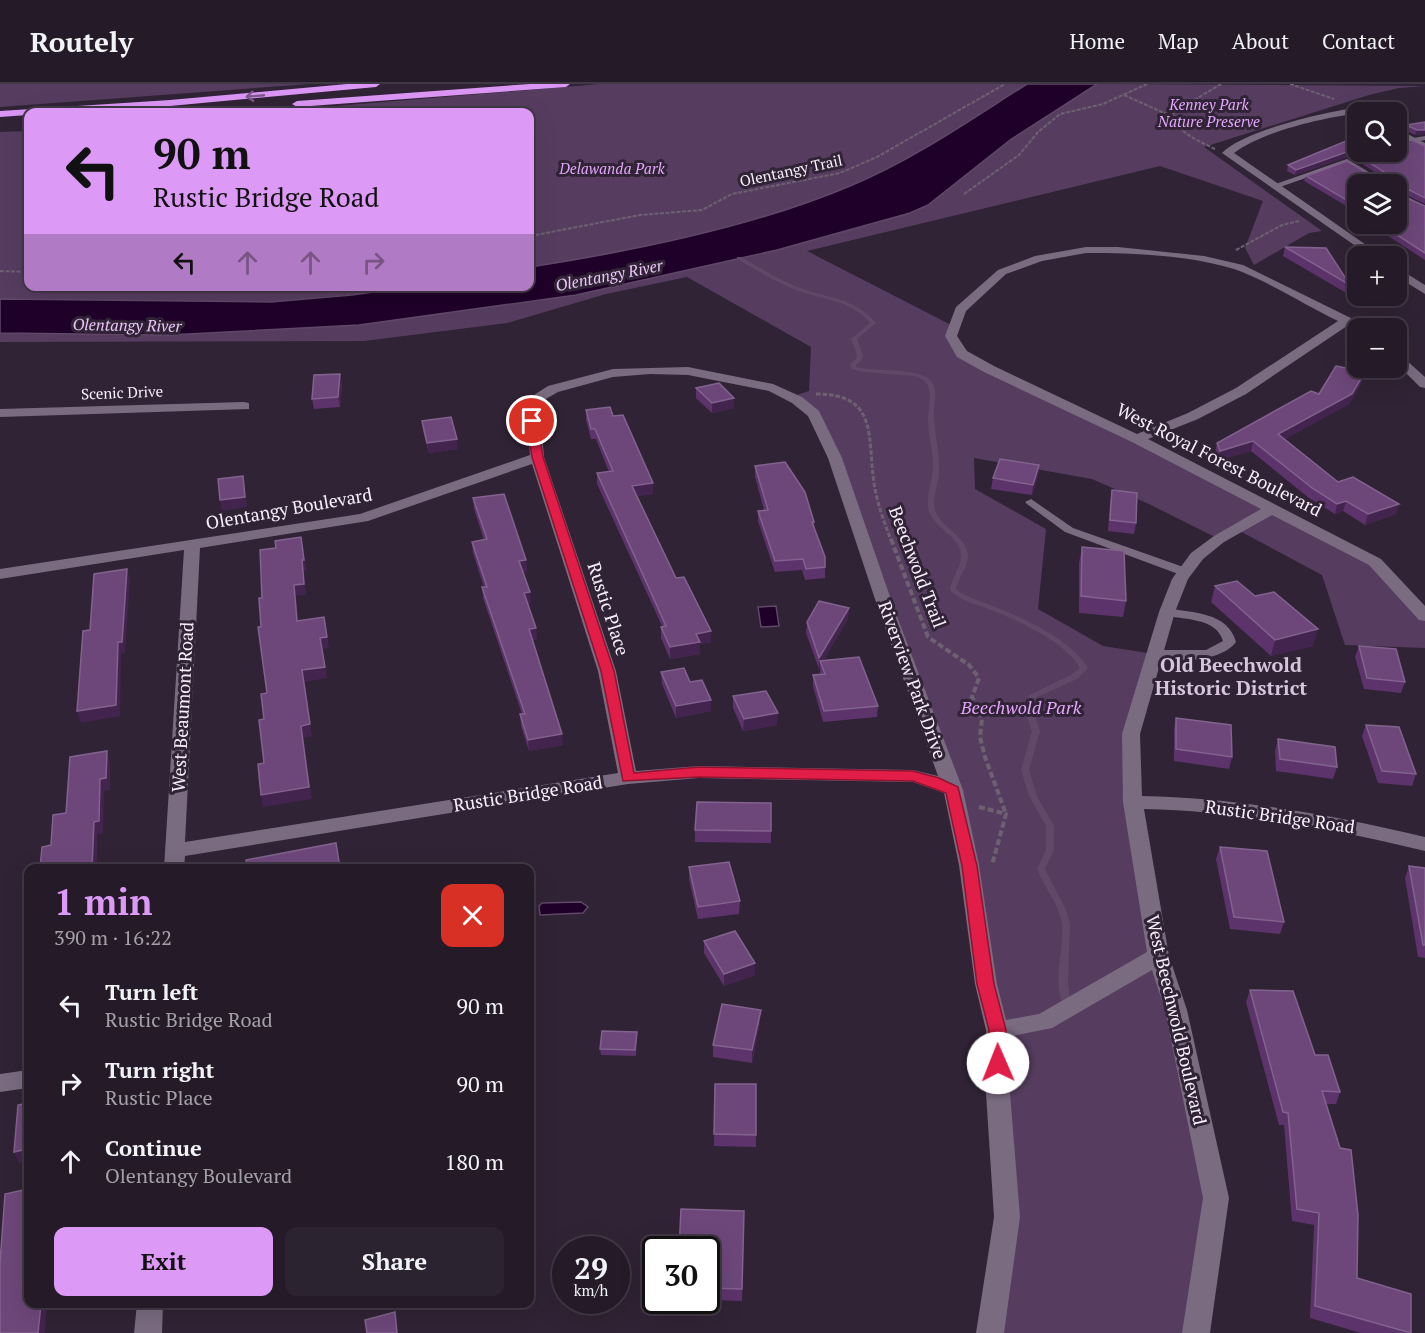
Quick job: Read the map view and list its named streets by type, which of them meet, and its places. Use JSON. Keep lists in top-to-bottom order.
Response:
{
  "streets": {
    "street": [
      "Scenic Drive",
      "West Royal Forest Boulevard",
      "Olentangy Boulevard",
      "Rustic Place",
      "Riverview Park Drive",
      "West Beaumont Road",
      "Rustic Bridge Road",
      "West Beechwold Boulevard"
    ],
    "path": ["Olentangy Trail", "Beechwold Trail"]
  },
  "crossings": [
    ["West Royal Forest Boulevard", "West Beechwold Boulevard"],
    ["Olentangy Boulevard", "Rustic Place"],
    ["Olentangy Boulevard", "West Beaumont Road"],
    ["Beechwold Trail", "Riverview Park Drive"],
    ["Rustic Place", "Rustic Bridge Road"],
    ["Riverview Park Drive", "Rustic Bridge Road"],
    ["West Beaumont Road", "Rustic Bridge Road"],
    ["Rustic Bridge Road", "West Beechwold Boulevard"]
  ],
  "districts": ["Old Beechwold Historic District"],
  "water": ["Olentangy River"],
  "parks": ["Kenney Park Nature Preserve", "Delawanda Park", "Beechwold Park"],
  "page": {
    "header": "Routely",
    "nav": [
      "Home",
      "Map",
      "About",
      "Contact"
    ],
    "map_buttons": ["+", "−"],
    "turn": ["90 m", "Rustic Bridge Road"],
    "heading": ["1 min", "390 m · 16:22"],
    "list": [
      {
        "name": "Turn left",
        "note": "Rustic Bridge Road",
        "value": "90 m"
      },
      {
        "name": "Turn right",
        "note": "Rustic Place",
        "value": "90 m"
      },
      {
        "name": "Continue",
        "note": "Olentangy Boulevard",
        "value": "180 m"
      }
    ],
    "buttons": ["Exit", "Share"],
    "speed": "29 km/h",
    "limit": "30"
  }
}
